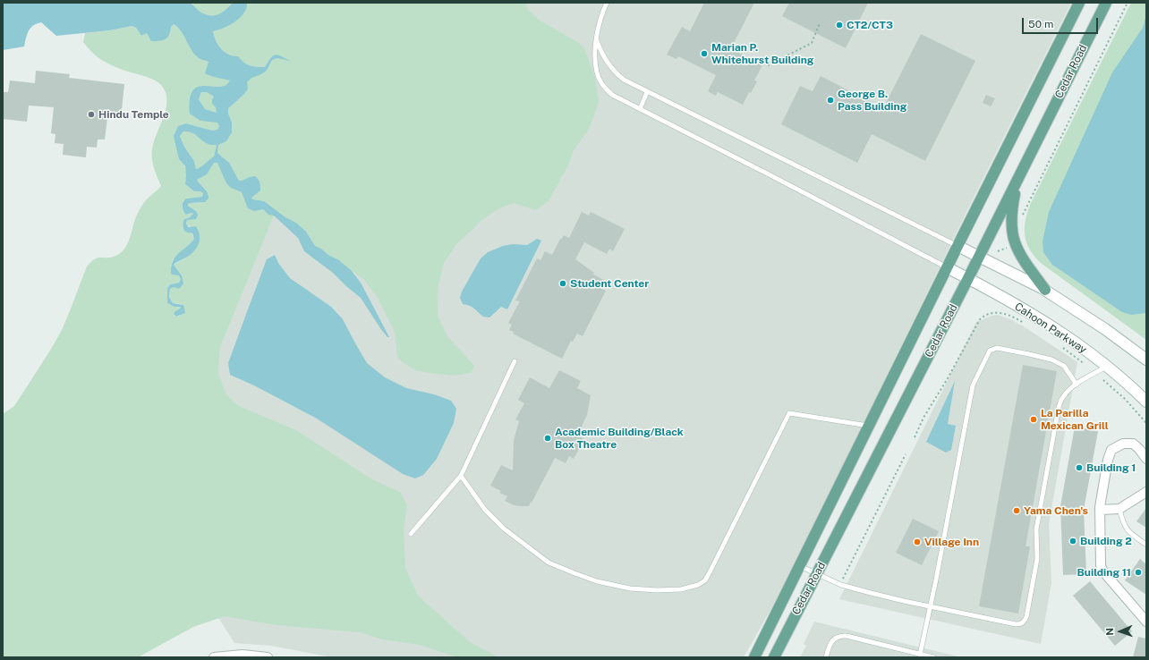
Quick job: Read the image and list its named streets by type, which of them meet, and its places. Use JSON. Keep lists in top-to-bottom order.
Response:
{
  "streets": {
    "main road": ["Cedar Road"],
    "street": ["Cahoon Parkway"]
  },
  "crossings": [
    ["Cedar Road", "Cahoon Parkway"]
  ],
  "places": [
    "CT2/CT3",
    "Marian P. Whitehurst Building",
    "George B. Pass Building",
    "Hindu Temple",
    "Student Center",
    "La Parilla Mexican Grill",
    "Academic Building/Black Box Theatre",
    "Building 1",
    "Yama Chen's",
    "Building 2",
    "Village Inn",
    "Building 11"
  ],
  "scale_bar": "50 m",
  "north": "left"
}
